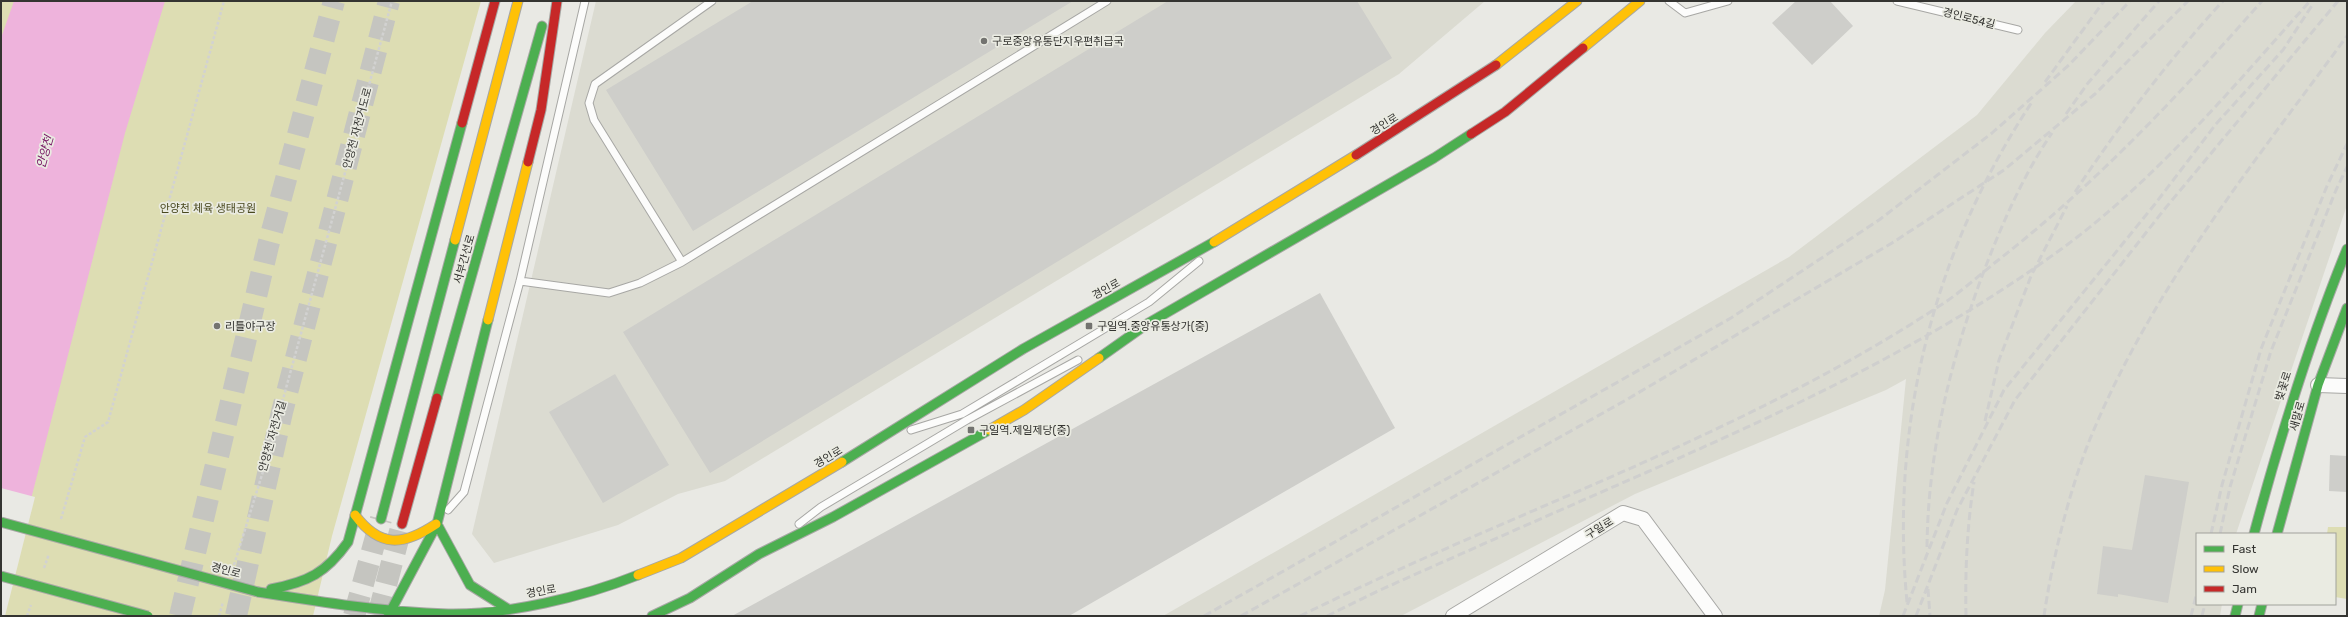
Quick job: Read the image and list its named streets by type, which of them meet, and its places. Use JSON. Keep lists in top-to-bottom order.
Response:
{
  "streets": {
    "main road": [
      "경인로",
      "서부간선로",
      "벚꽃로",
      "새말로"
    ],
    "street": ["구일로"],
    "lane": ["경인로54길"],
    "path": ["안양천 자전거도로", "안양천 자전거길"]
  },
  "crossings": [
    ["안양천 자전거도로", "안양천 자전거길"]
  ],
  "water": ["안양천"],
  "parks": ["안양천 체육 생태공원"],
  "places": {
    "other": ["구로중앙유통단지우편취급국", "리틀야구장"],
    "transit": ["구일역.중앙유통상가(중)", "구일역.제일제당(중)"]
  },
  "legend": ["Fast", "Slow", "Jam"]
}
